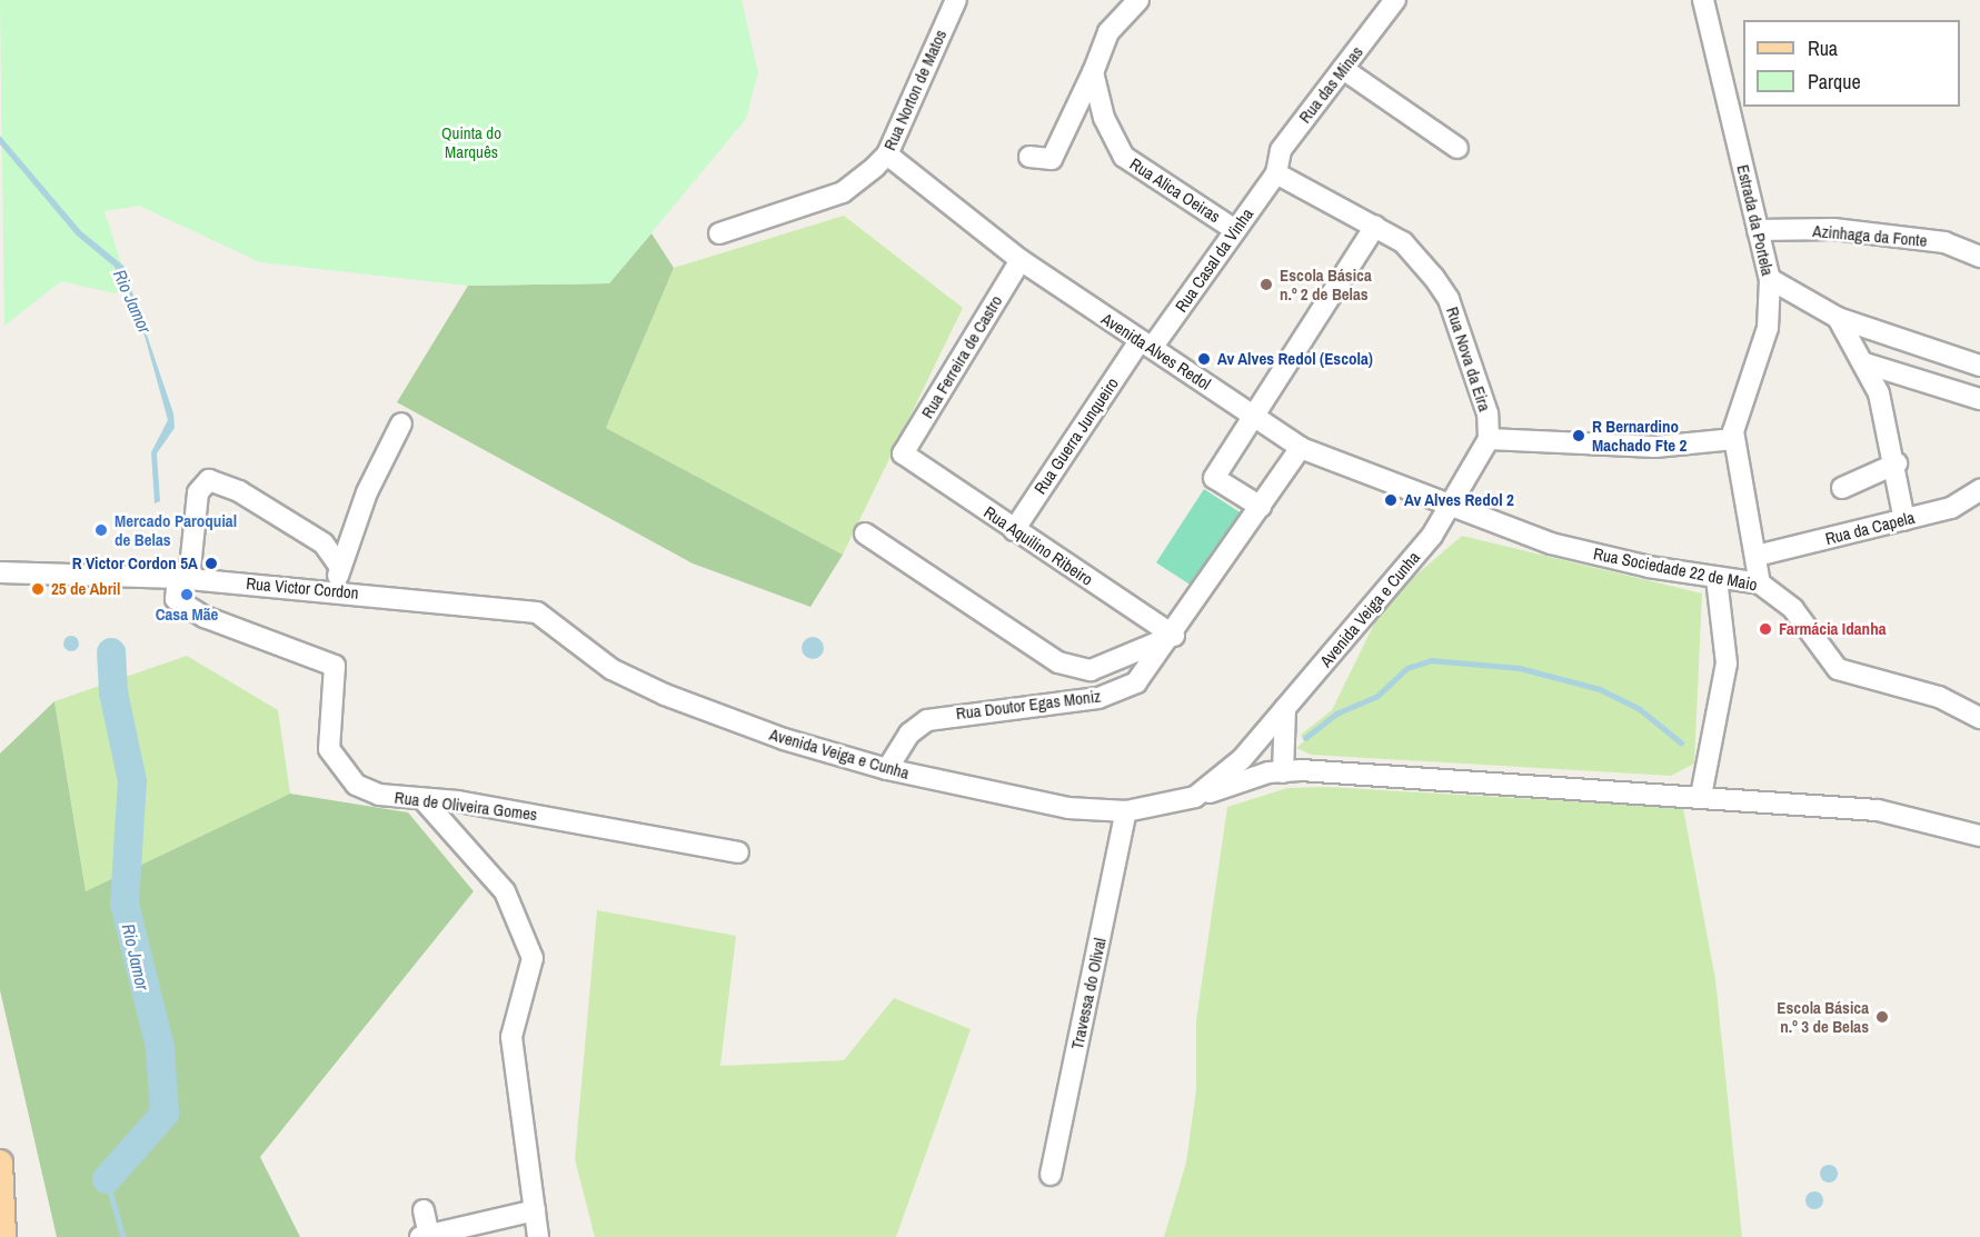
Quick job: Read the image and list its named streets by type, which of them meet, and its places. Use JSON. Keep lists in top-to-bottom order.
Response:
{
  "streets": {
    "street": [
      "Rua das Minas",
      "Rua Norton de Matos",
      "Rua Alica Oeiras",
      "Estrada da Portela",
      "Azinhaga da Fonte",
      "Rua Casal da Vinha",
      "Avenida Alves Redol",
      "Rua Ferreira de Castro",
      "Rua Nova da Eira",
      "Rua Guerra Junqueiro",
      "Rua da Capela",
      "Rua Aquilino Ribeiro",
      "Rua Sociedade 22 de Maio",
      "Rua Victor Cordon",
      "Avenida Veiga e Cunha",
      "Rua Doutor Egas Moniz",
      "Rua de Oliveira Gomes",
      "Travessa do Olival"
    ]
  },
  "crossings": [
    ["Rua das Minas", "Rua Casal da Vinha"],
    ["Rua das Minas", "Rua Nova da Eira"],
    ["Rua Norton de Matos", "Avenida Alves Redol"],
    ["Rua Alica Oeiras", "Rua Casal da Vinha"],
    ["Estrada da Portela", "Azinhaga da Fonte"],
    ["Rua Casal da Vinha", "Avenida Alves Redol"],
    ["Rua Casal da Vinha", "Rua Nova da Eira"],
    ["Rua Casal da Vinha", "Rua Guerra Junqueiro"],
    ["Avenida Alves Redol", "Rua Ferreira de Castro"],
    ["Avenida Alves Redol", "Rua Guerra Junqueiro"],
    ["Avenida Alves Redol", "Rua Sociedade 22 de Maio"],
    ["Avenida Alves Redol", "Avenida Veiga e Cunha"],
    ["Avenida Alves Redol", "Rua Doutor Egas Moniz"],
    ["Rua Ferreira de Castro", "Rua Aquilino Ribeiro"],
    ["Rua Guerra Junqueiro", "Rua Aquilino Ribeiro"],
    ["Rua Aquilino Ribeiro", "Rua Doutor Egas Moniz"],
    ["Rua Sociedade 22 de Maio", "Avenida Veiga e Cunha"],
    ["Rua Victor Cordon", "Avenida Veiga e Cunha"],
    ["Rua Victor Cordon", "Rua de Oliveira Gomes"],
    ["Avenida Veiga e Cunha", "Rua Doutor Egas Moniz"],
    ["Avenida Veiga e Cunha", "Travessa do Olival"]
  ],
  "water": ["Rio Jamor"],
  "parks": ["Quinta do Marquês"],
  "places": [
    "Escola Básica n.º 2 de Belas",
    "Av Alves Redol (Escola)",
    "R Bernardino Machado Fte 2",
    "Av Alves Redol 2",
    "Mercado Paroquial de Belas",
    "R Victor Cordon 5A",
    "25 de Abril",
    "Casa Mãe",
    "Farmácia Idanha",
    "Escola Básica n.º 3 de Belas"
  ],
  "legend": ["Rua", "Parque"]
}
